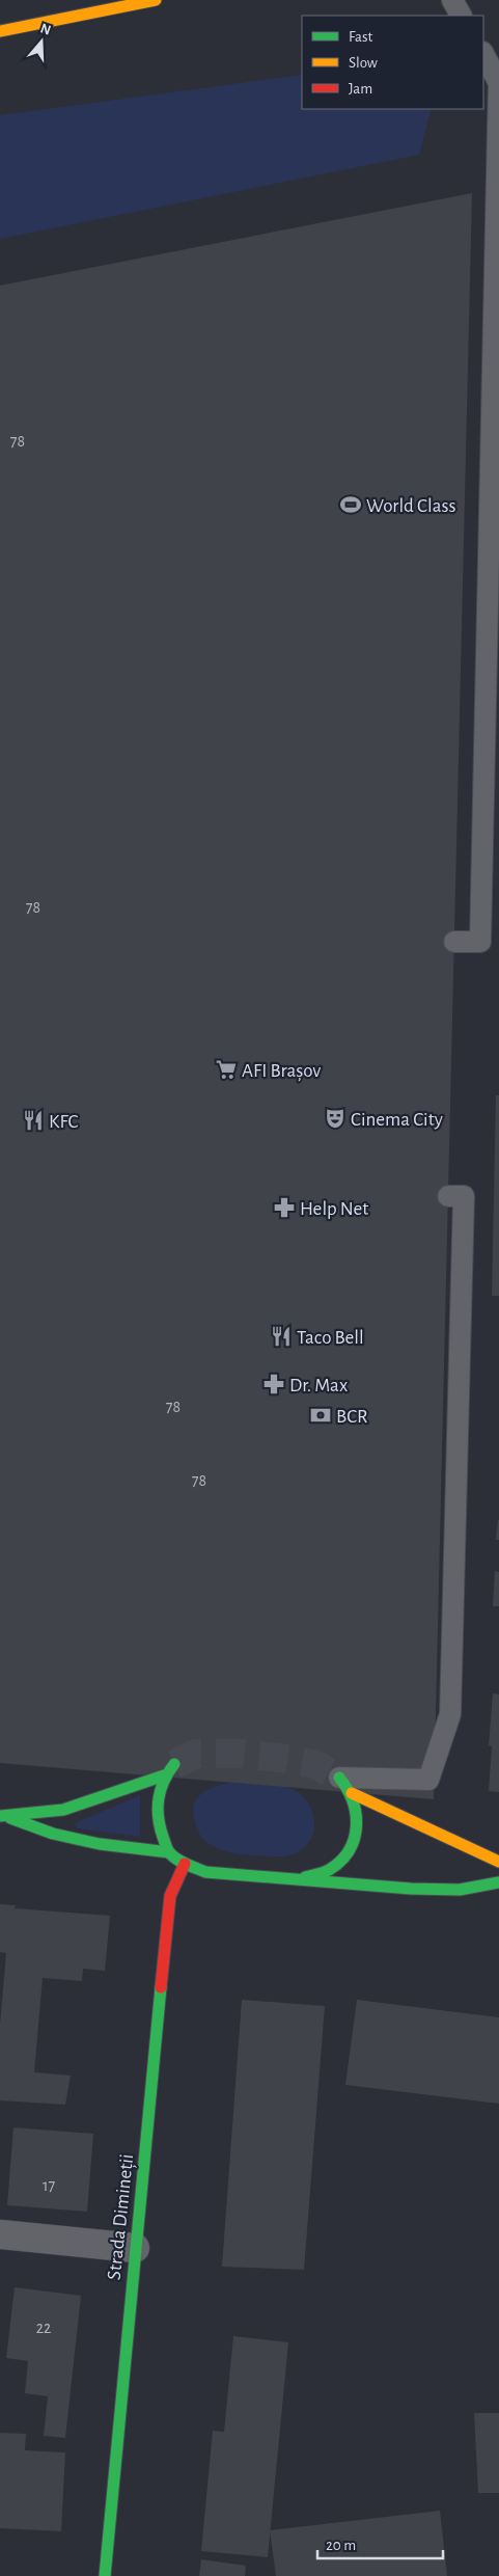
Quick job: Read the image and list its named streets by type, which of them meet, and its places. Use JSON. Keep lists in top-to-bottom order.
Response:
{
  "streets": {
    "street": ["Strada Dimineții"]
  },
  "places": {
    "sports": ["World Class"],
    "supermarket": ["AFI Brașov"],
    "theatre": ["Cinema City"],
    "restaurant": ["KFC", "Taco Bell"],
    "pharmacy": ["Help Net", "Dr. Max"],
    "bank": ["BCR"]
  },
  "house_numbers": [
    "78",
    "78",
    "78",
    "78",
    "17",
    "22"
  ],
  "legend": ["Fast", "Slow", "Jam"],
  "scale_bar": "20 m",
  "north": "top"
}
